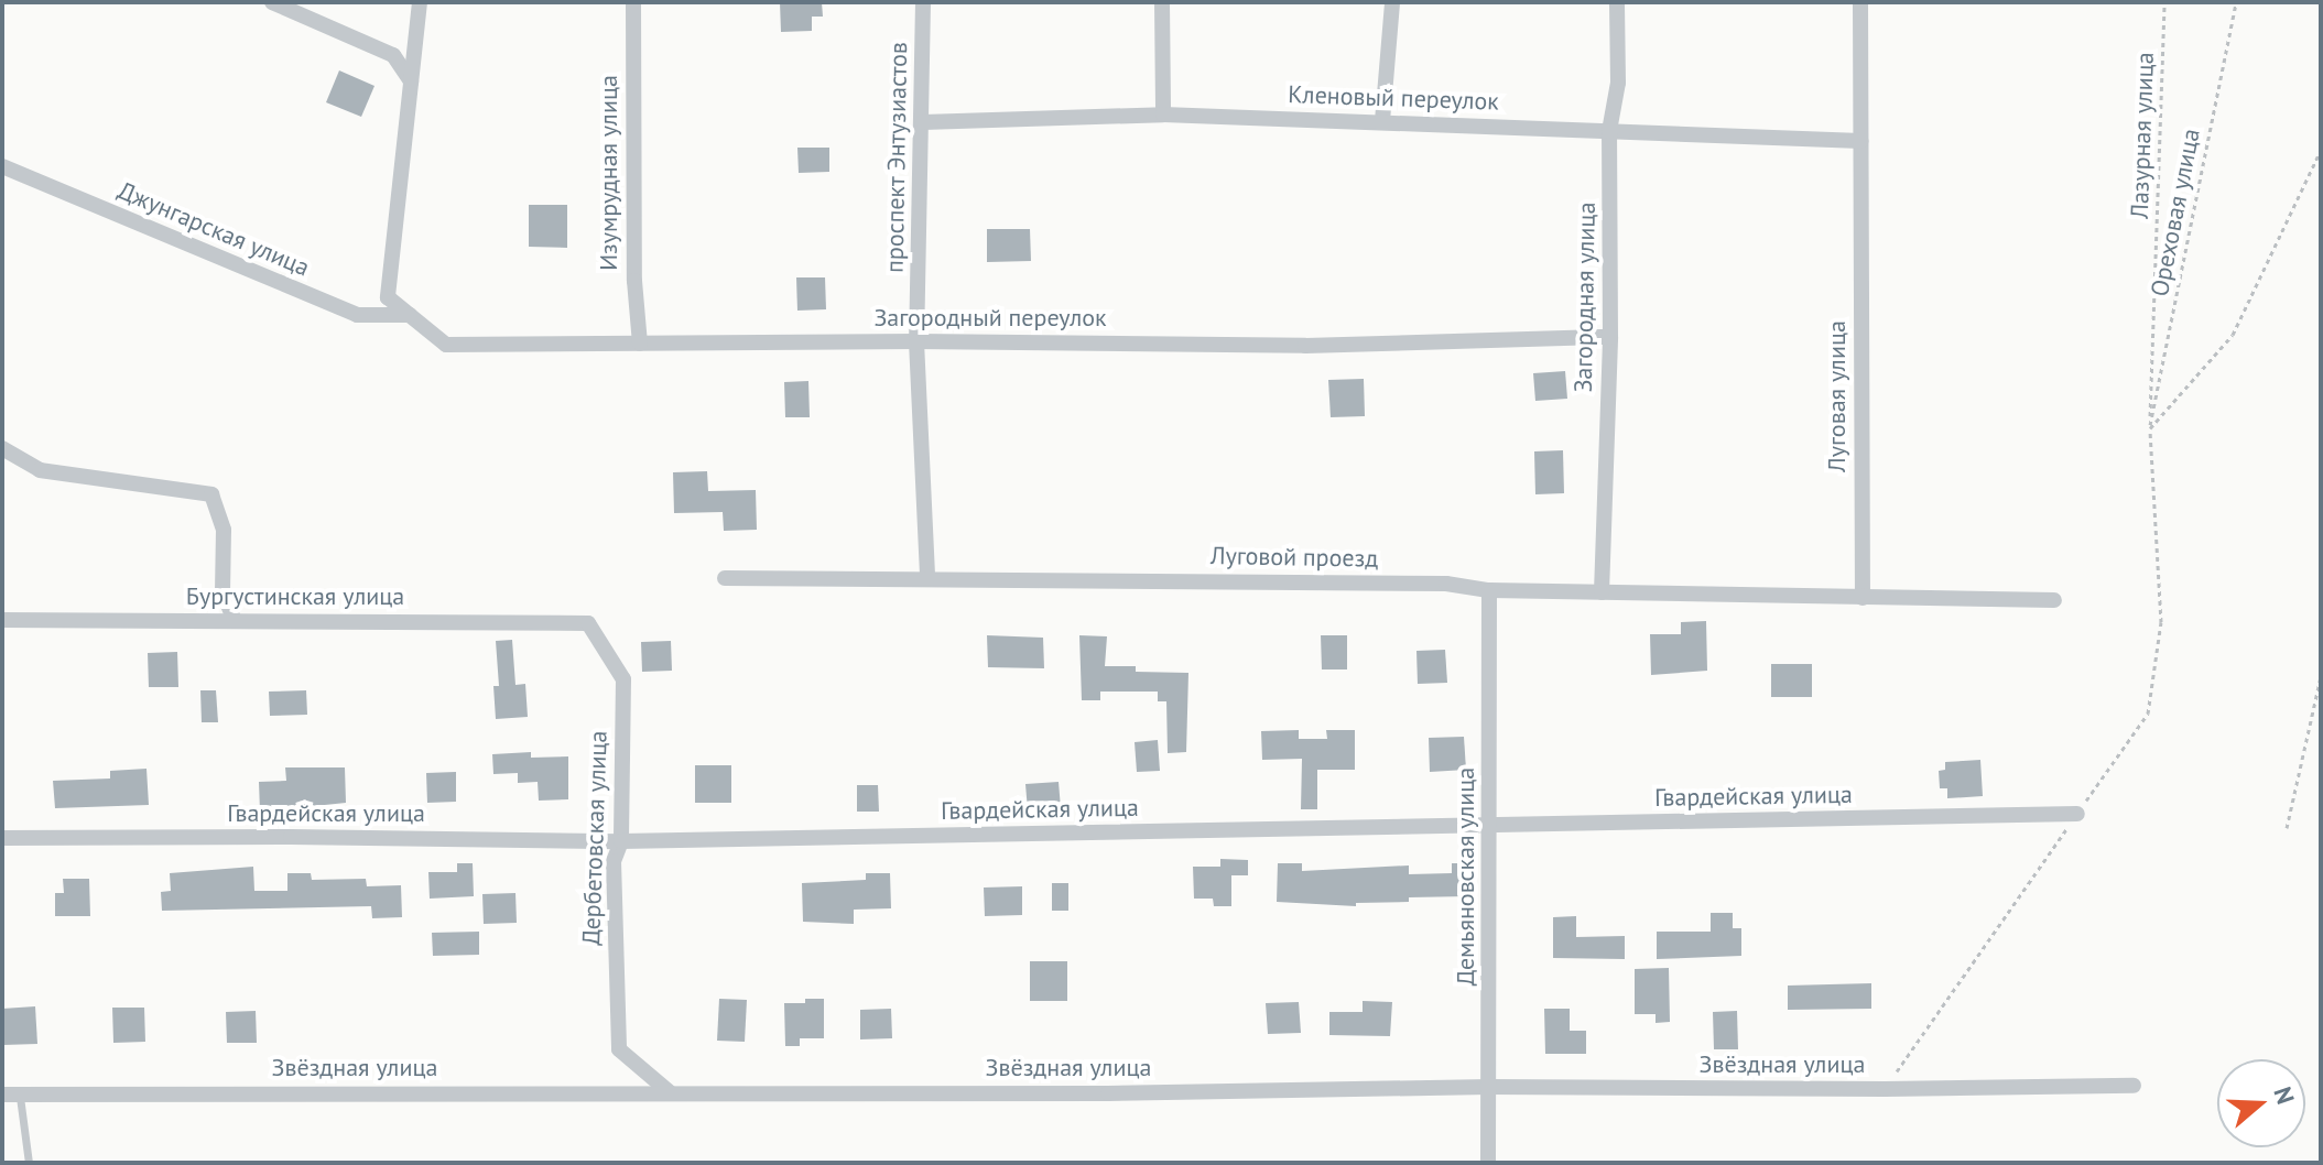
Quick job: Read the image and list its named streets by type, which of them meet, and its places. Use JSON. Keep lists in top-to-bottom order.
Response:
{
  "streets": {
    "street": [
      "Кленовый переулок",
      "проспект Энтузиастов",
      "Изумрудная улица",
      "Джунгарская улица",
      "Загородная улица",
      "Загородный переулок",
      "Луговая улица",
      "Луговой проезд",
      "Бургустинская улица",
      "Гвардейская улица",
      "Дербетовская улица",
      "Демьяновская улица",
      "Звёздная улица"
    ],
    "path": ["Лазурная улица", "Ореховая улица"]
  },
  "crossings": [
    ["Кленовый переулок", "проспект Энтузиастов"],
    ["Кленовый переулок", "Загородная улица"],
    ["Кленовый переулок", "Луговая улица"],
    ["Лазурная улица", "Ореховая улица"],
    ["проспект Энтузиастов", "Загородный переулок"],
    ["проспект Энтузиастов", "Луговой проезд"],
    ["Изумрудная улица", "Загородный переулок"],
    ["Джунгарская улица", "Загородный переулок"],
    ["Загородная улица", "Загородный переулок"],
    ["Загородная улица", "Луговой проезд"],
    ["Луговая улица", "Луговой проезд"],
    ["Луговой проезд", "Демьяновская улица"],
    ["Бургустинская улица", "Дербетовская улица"],
    ["Гвардейская улица", "Дербетовская улица"],
    ["Гвардейская улица", "Демьяновская улица"],
    ["Дербетовская улица", "Звёздная улица"],
    ["Демьяновская улица", "Звёздная улица"]
  ],
  "north": "right"
}
